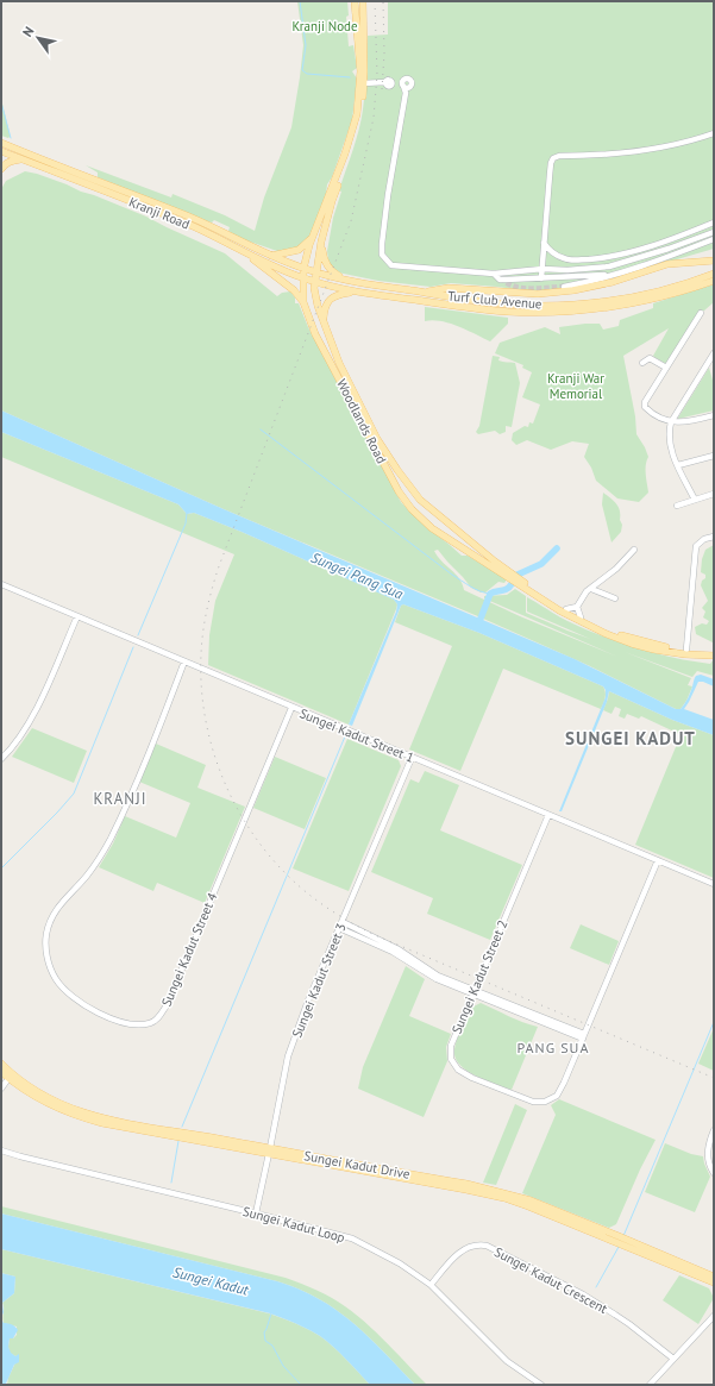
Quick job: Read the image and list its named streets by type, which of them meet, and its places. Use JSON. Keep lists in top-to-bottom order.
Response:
{
  "streets": {
    "main road": [
      "Kranji Road",
      "Turf Club Avenue",
      "Woodlands Road",
      "Sungei Kadut Drive"
    ],
    "street": [
      "Sungei Kadut Street 1",
      "Sungei Kadut Street 4",
      "Sungei Kadut Street 2",
      "Sungei Kadut Street 3",
      "Sungei Kadut Loop",
      "Sungei Kadut Crescent"
    ]
  },
  "crossings": [
    ["Kranji Road", "Turf Club Avenue"],
    ["Kranji Road", "Woodlands Road"],
    ["Turf Club Avenue", "Woodlands Road"],
    ["Sungei Kadut Street 1", "Sungei Kadut Street 4"],
    ["Sungei Kadut Street 1", "Sungei Kadut Street 2"],
    ["Sungei Kadut Street 1", "Sungei Kadut Street 3"],
    ["Sungei Kadut Street 3", "Sungei Kadut Drive"],
    ["Sungei Kadut Street 3", "Sungei Kadut Loop"],
    ["Sungei Kadut Loop", "Sungei Kadut Crescent"]
  ],
  "districts": ["SUNGEI KADUT", "KRANJI", "PANG SUA"],
  "water": ["Sungei Pang Sua", "Sungei Kadut"],
  "parks": ["Kranji Node", "Kranji War Memorial"],
  "north": "top left"
}
